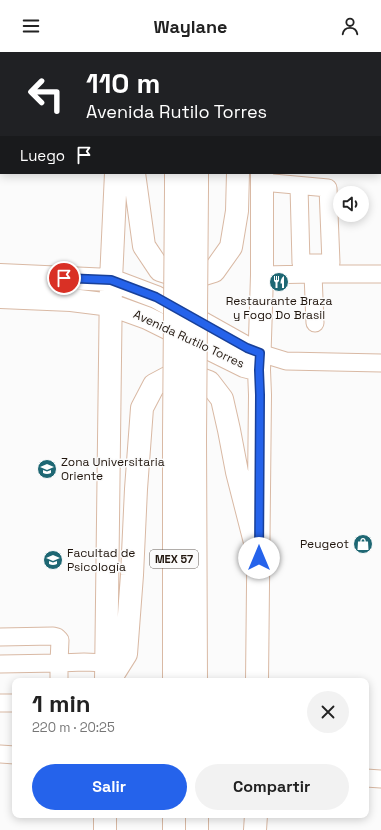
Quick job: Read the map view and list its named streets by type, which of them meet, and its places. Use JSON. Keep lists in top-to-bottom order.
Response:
{
  "streets": {
    "main road": ["Avenida Rutilo Torres", "MEX 57"]
  },
  "places": {
    "restaurant": ["Restaurante Braza y Fogo Do Brasil"],
    "school or university": ["Zona Universitaria Oriente", "Facultad de Psicología"],
    "shop": ["Peugeot"]
  },
  "page": {
    "header": "Waylane",
    "turn": ["110 m", "Avenida Rutilo Torres"],
    "then": "Luego",
    "heading": ["1 min", "220 m · 20:25"],
    "buttons": ["Salir", "Compartir"]
  }
}
